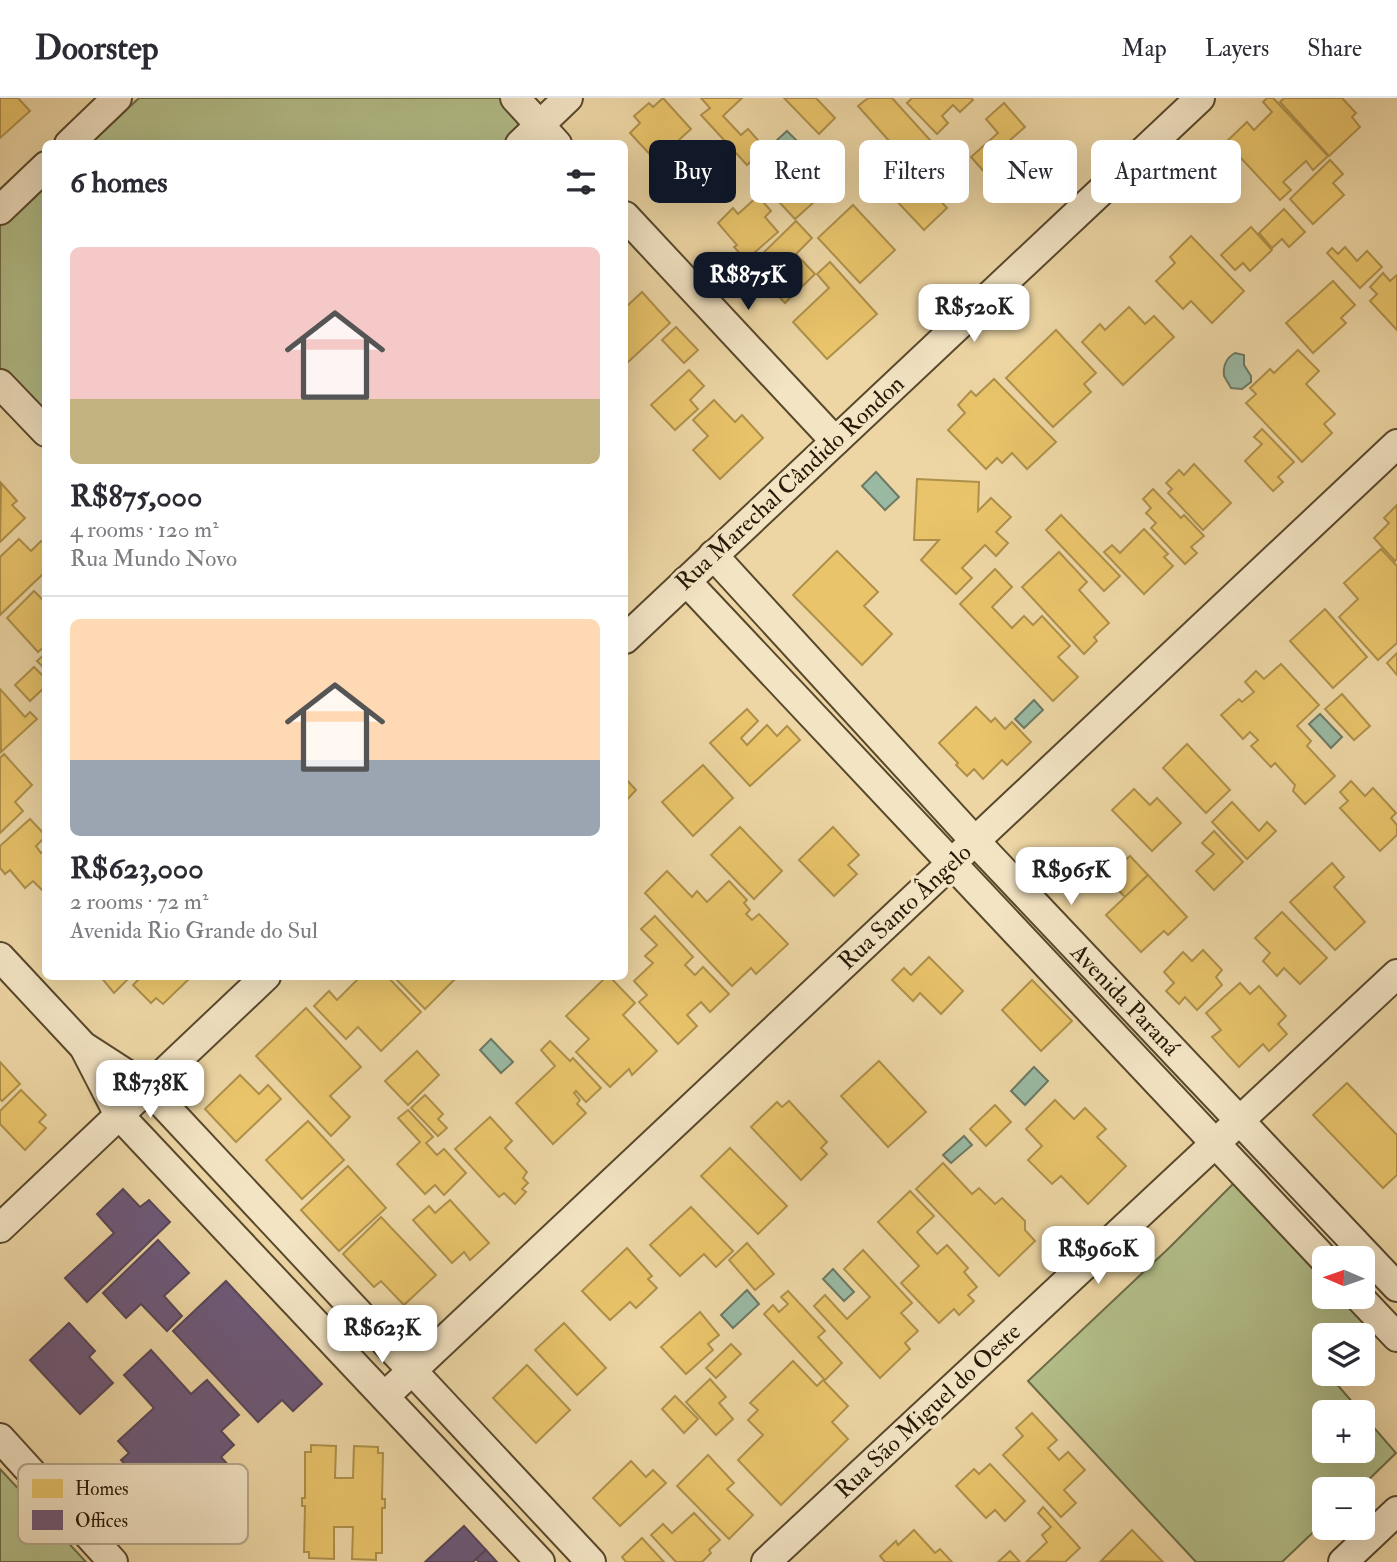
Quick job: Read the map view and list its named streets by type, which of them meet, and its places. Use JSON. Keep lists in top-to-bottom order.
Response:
{
  "streets": {
    "street": [
      "Rua Marechal Cândido Rondon",
      "Rua Santo Ângelo",
      "Avenida Paraná",
      "Rua São Miguel do Oeste"
    ]
  },
  "crossings": [
    ["Rua Marechal Cândido Rondon", "Avenida Paraná"],
    ["Rua Santo Ângelo", "Avenida Paraná"],
    ["Avenida Paraná", "Rua São Miguel do Oeste"]
  ],
  "legend": ["Homes", "Offices"],
  "north": "left",
  "page": {
    "header": "Doorstep",
    "nav": ["Map", "Layers", "Share"],
    "chip": [
      "Buy",
      "Rent",
      "Filters",
      "New",
      "Apartment"
    ],
    "heading": "6 homes",
    "list": [
      {
        "name": "R$875,000",
        "note": "4 rooms · 120 m² · Rua Mundo Novo"
      },
      {
        "name": "R$623,000",
        "note": "2 rooms · 72 m² · Avenida Rio Grande do Sul"
      }
    ],
    "price": [
      "R$875K",
      "R$520K",
      "R$965K",
      "R$738K",
      "R$960K",
      "R$623K"
    ],
    "map_buttons": ["+", "−"]
  }
}
